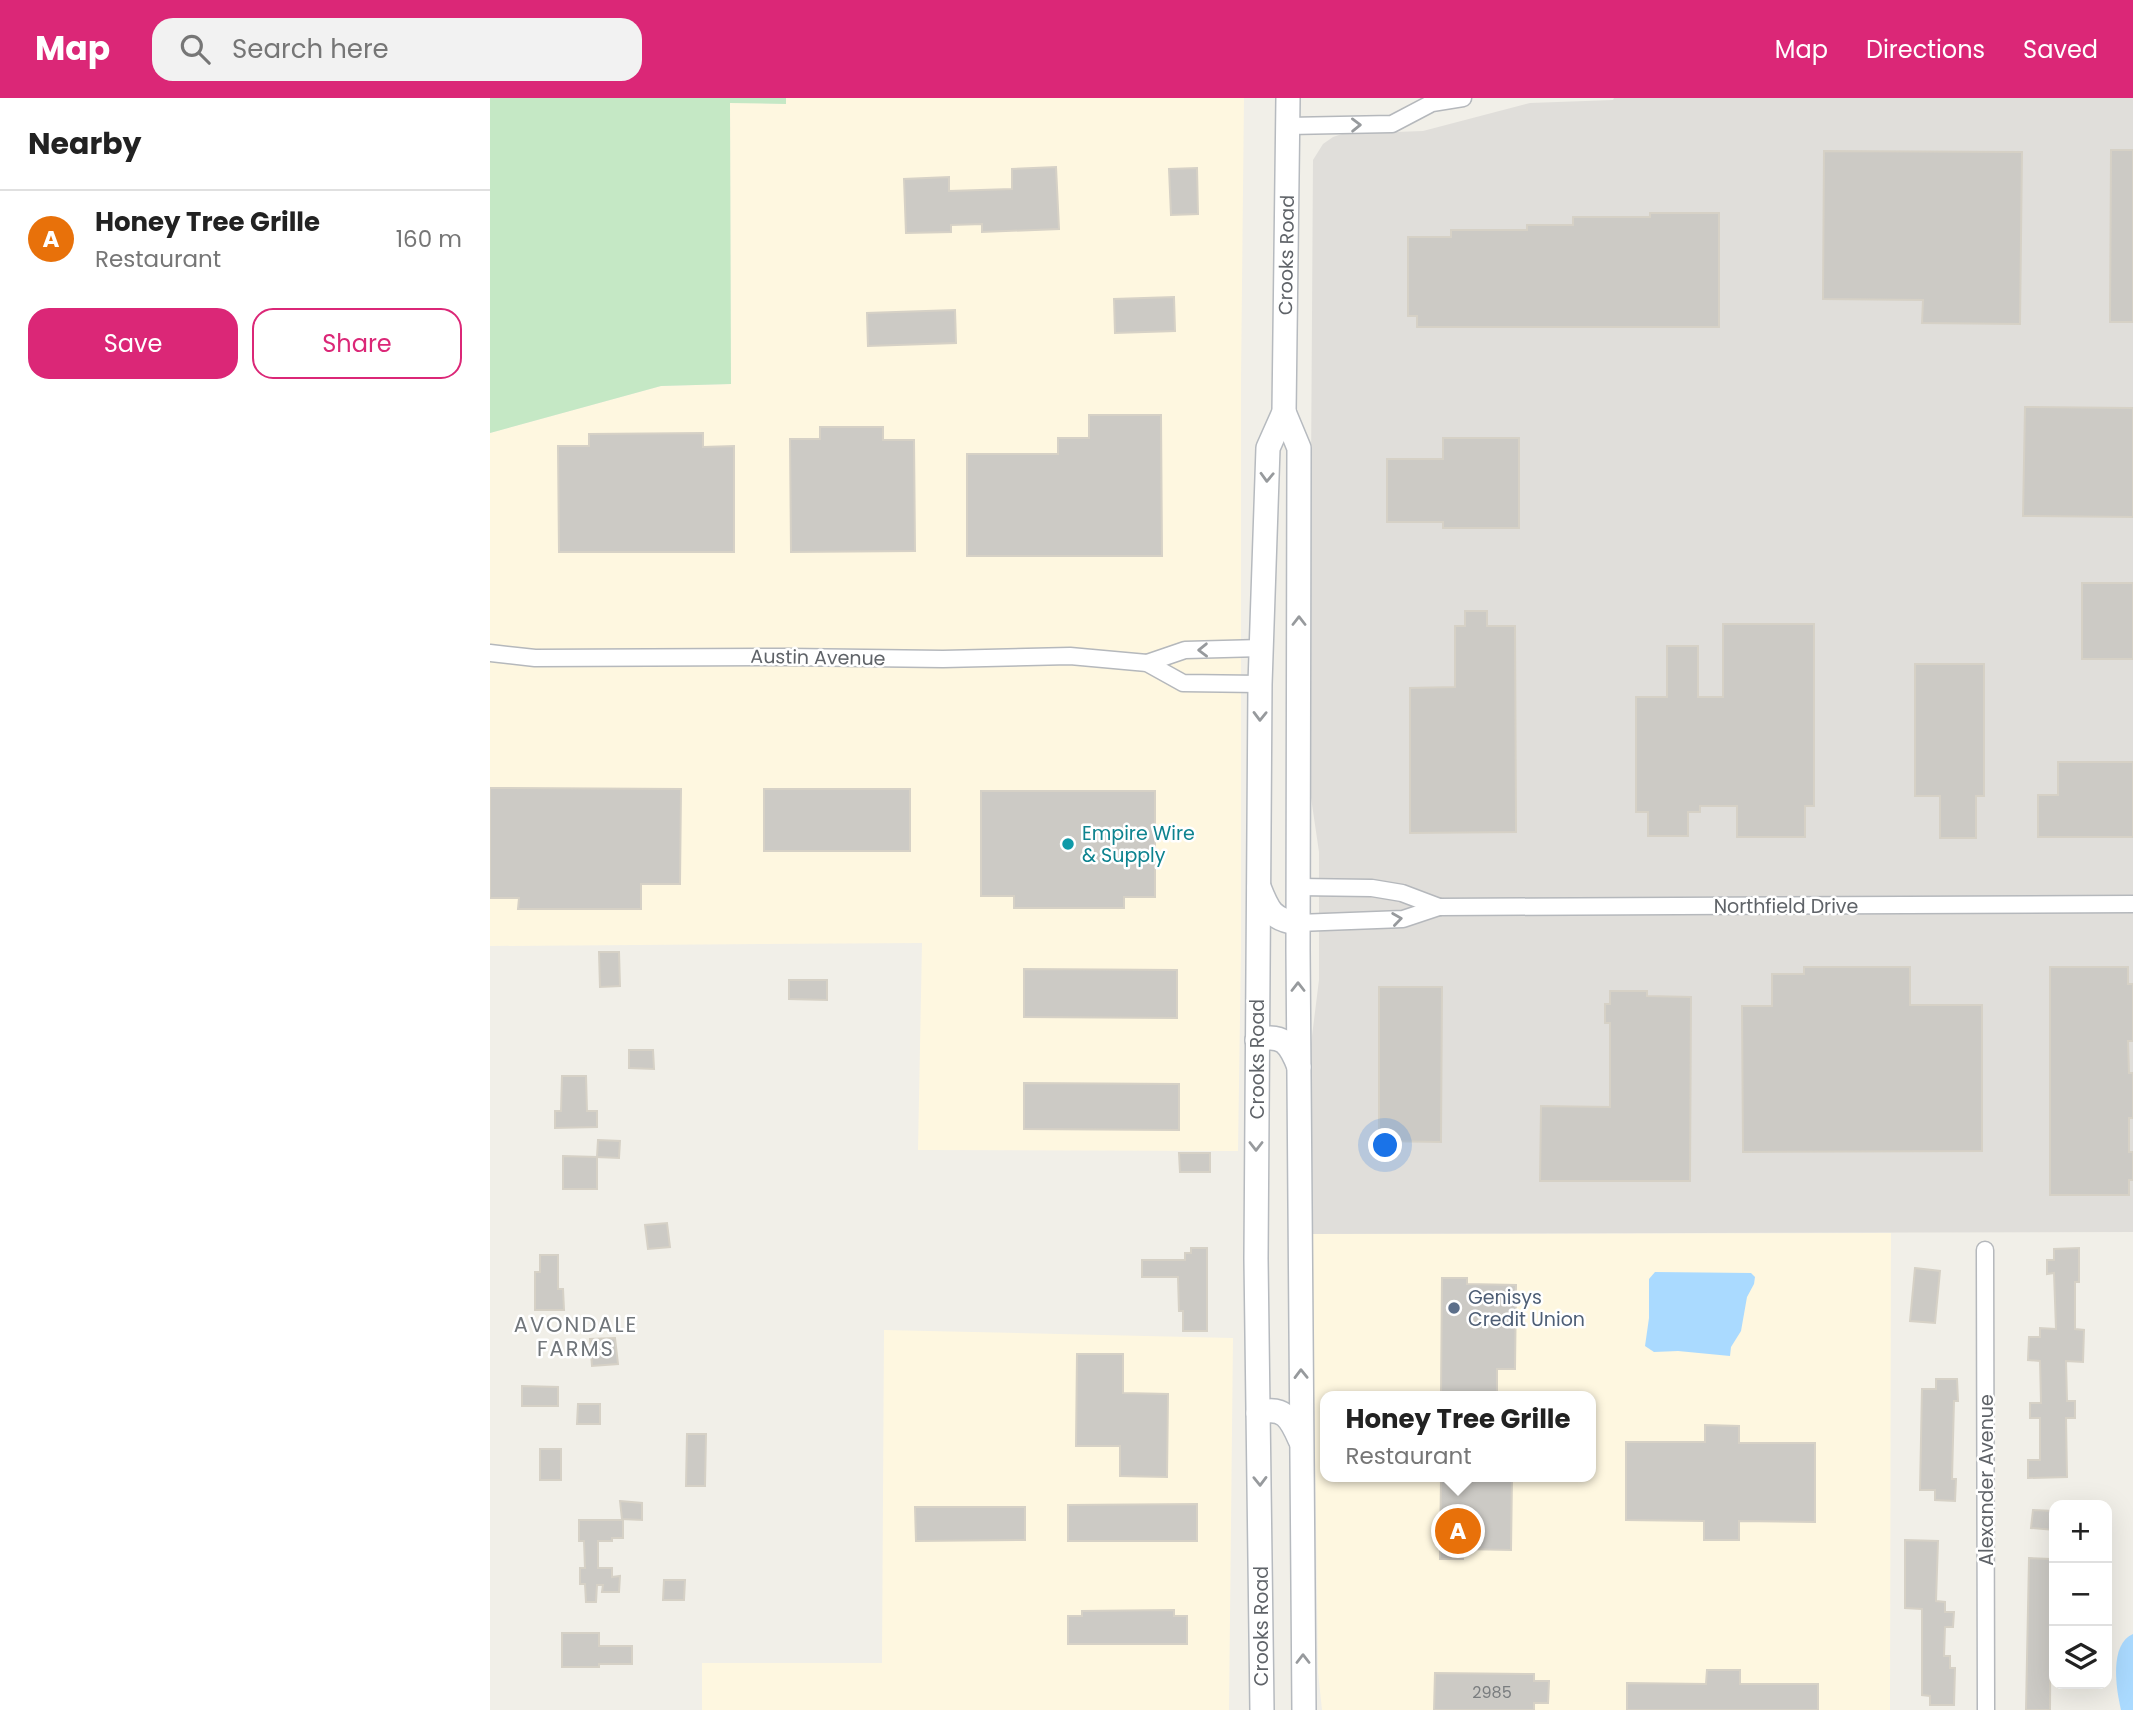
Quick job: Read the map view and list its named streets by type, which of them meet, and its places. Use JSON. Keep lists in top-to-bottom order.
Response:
{
  "streets": {
    "main road": ["Crooks Road"],
    "street": ["Austin Avenue", "Northfield Drive", "Alexander Avenue"]
  },
  "crossings": [
    ["Crooks Road", "Austin Avenue"],
    ["Crooks Road", "Northfield Drive"]
  ],
  "districts": ["AVONDALE FARMS"],
  "places": ["Empire Wire & Supply", "Genisys Credit Union"],
  "house_numbers": ["2985"],
  "page": {
    "header": "Map",
    "search": "Search here",
    "nav": ["Map", "Directions", "Saved"],
    "heading": "Nearby",
    "list": [
      {
        "mark": "A",
        "name": "Honey Tree Grille",
        "note": "Restaurant",
        "value": "160 m"
      }
    ],
    "buttons": ["Save", "Share"],
    "popup": ["Honey Tree Grille", "Restaurant"],
    "map_buttons": ["+", "−"],
    "pins": "A"
  }
}
